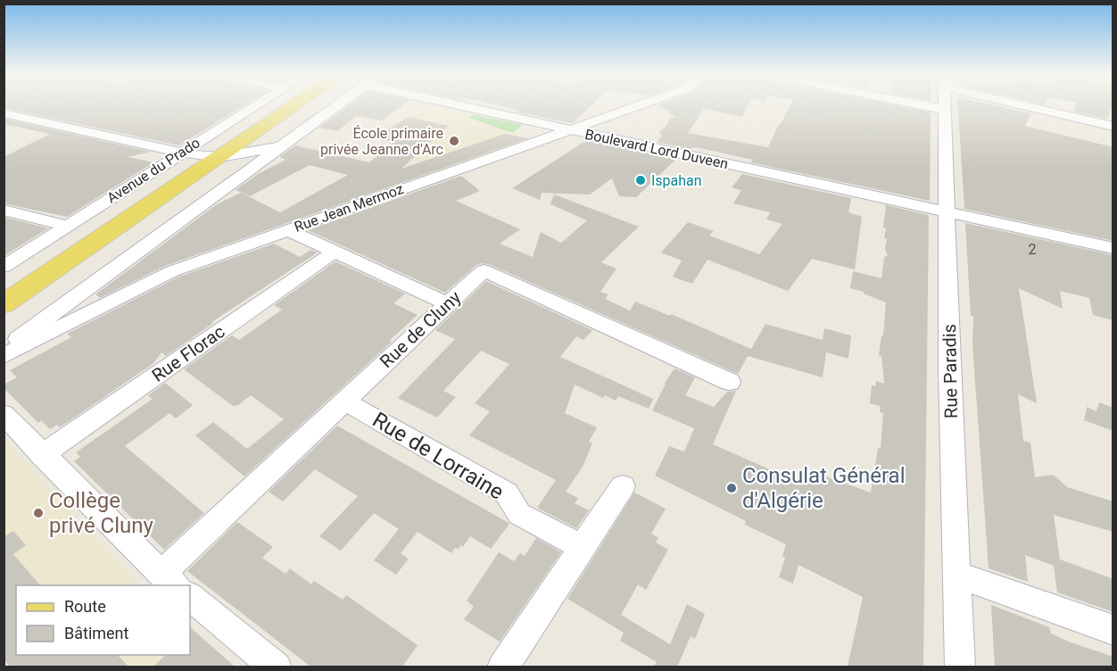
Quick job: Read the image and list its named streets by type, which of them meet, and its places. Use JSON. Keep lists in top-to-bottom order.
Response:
{
  "streets": {
    "main road": ["Avenue du Prado"],
    "street": [
      "Boulevard Lord Duveen",
      "Rue Jean Mermoz",
      "Rue de Cluny",
      "Rue Florac",
      "Rue Paradis",
      "Rue de Lorraine"
    ]
  },
  "crossings": [
    ["Boulevard Lord Duveen", "Rue Jean Mermoz"],
    ["Boulevard Lord Duveen", "Rue Paradis"],
    ["Rue de Cluny", "Rue de Lorraine"]
  ],
  "places": [
    "École primaire privée Jeanne d'Arc",
    "Ispahan",
    "Consulat Général d'Algérie",
    "Collège privé Cluny"
  ],
  "house_numbers": ["2"],
  "legend": ["Route", "Bâtiment"]
}
